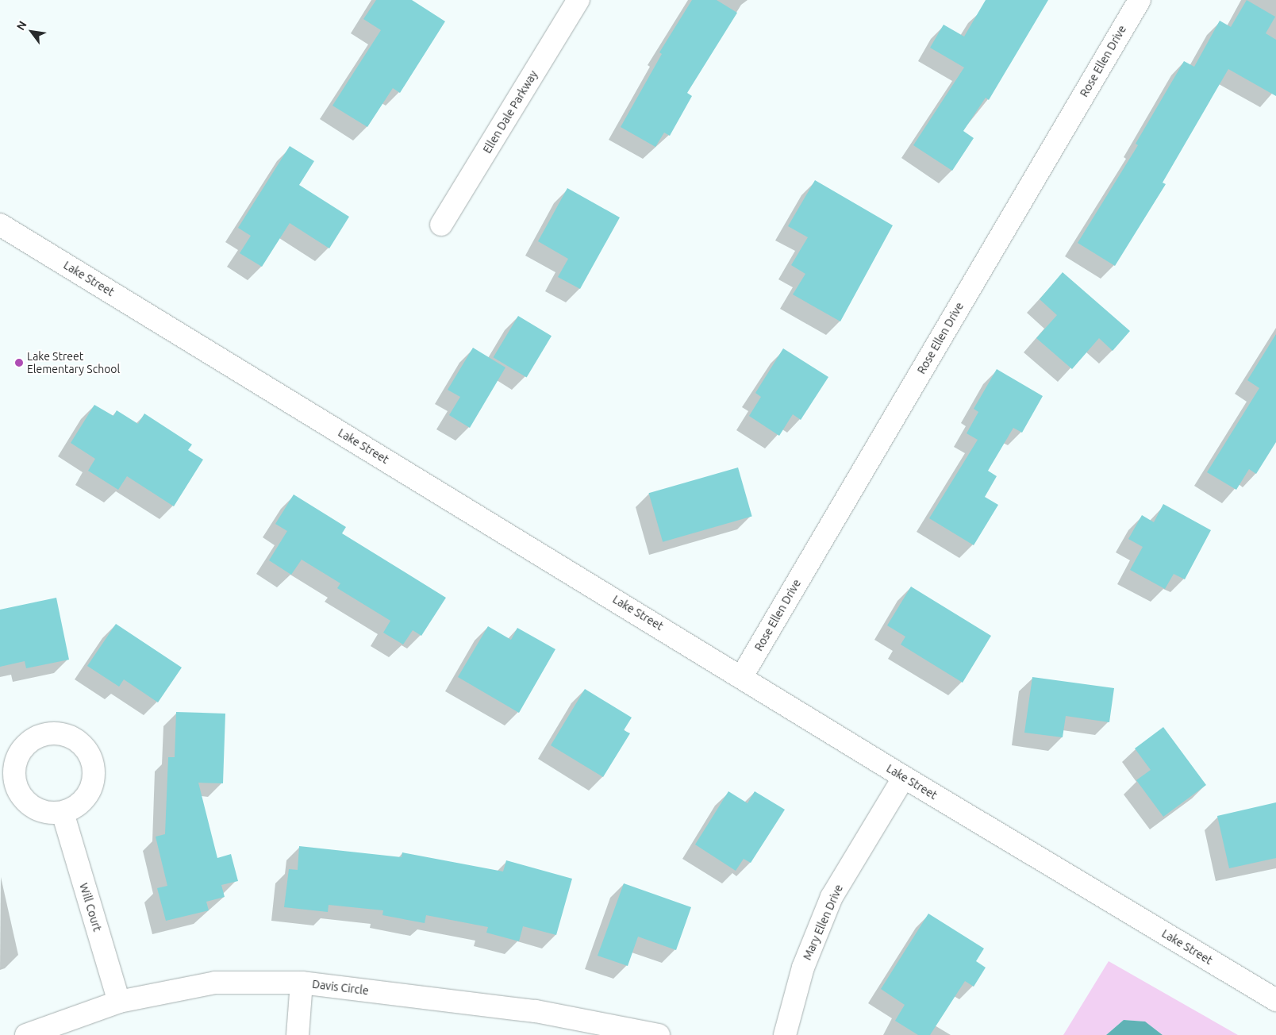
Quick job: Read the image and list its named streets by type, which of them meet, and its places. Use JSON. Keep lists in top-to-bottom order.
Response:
{
  "streets": {
    "street": [
      "Rose Ellen Drive",
      "Ellen Dale Parkway",
      "Lake Street",
      "Will Court",
      "Mary Ellen Drive",
      "Davis Circle"
    ]
  },
  "crossings": [
    ["Rose Ellen Drive", "Lake Street"],
    ["Lake Street", "Mary Ellen Drive"],
    ["Will Court", "Davis Circle"]
  ],
  "places": ["Lake Street Elementary School"],
  "north": "top left"
}
